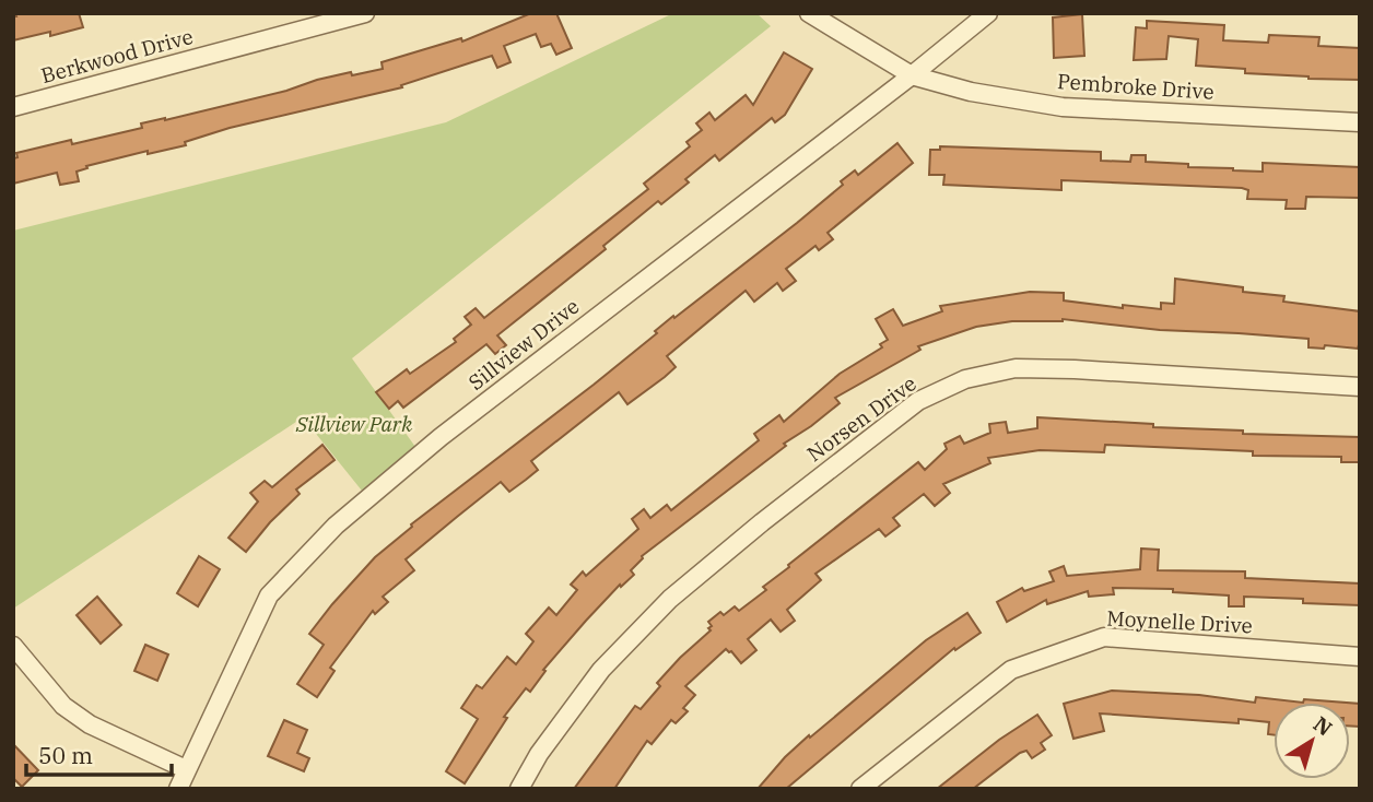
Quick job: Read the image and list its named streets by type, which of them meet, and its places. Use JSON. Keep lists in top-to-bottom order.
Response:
{
  "streets": {
    "street": [
      "Berkwood Drive",
      "Pembroke Drive",
      "Sillview Drive",
      "Norsen Drive",
      "Moynelle Drive"
    ]
  },
  "crossings": [
    ["Pembroke Drive", "Sillview Drive"]
  ],
  "parks": ["Sillview Park"],
  "scale_bar": "50 m",
  "north": "top right"
}
